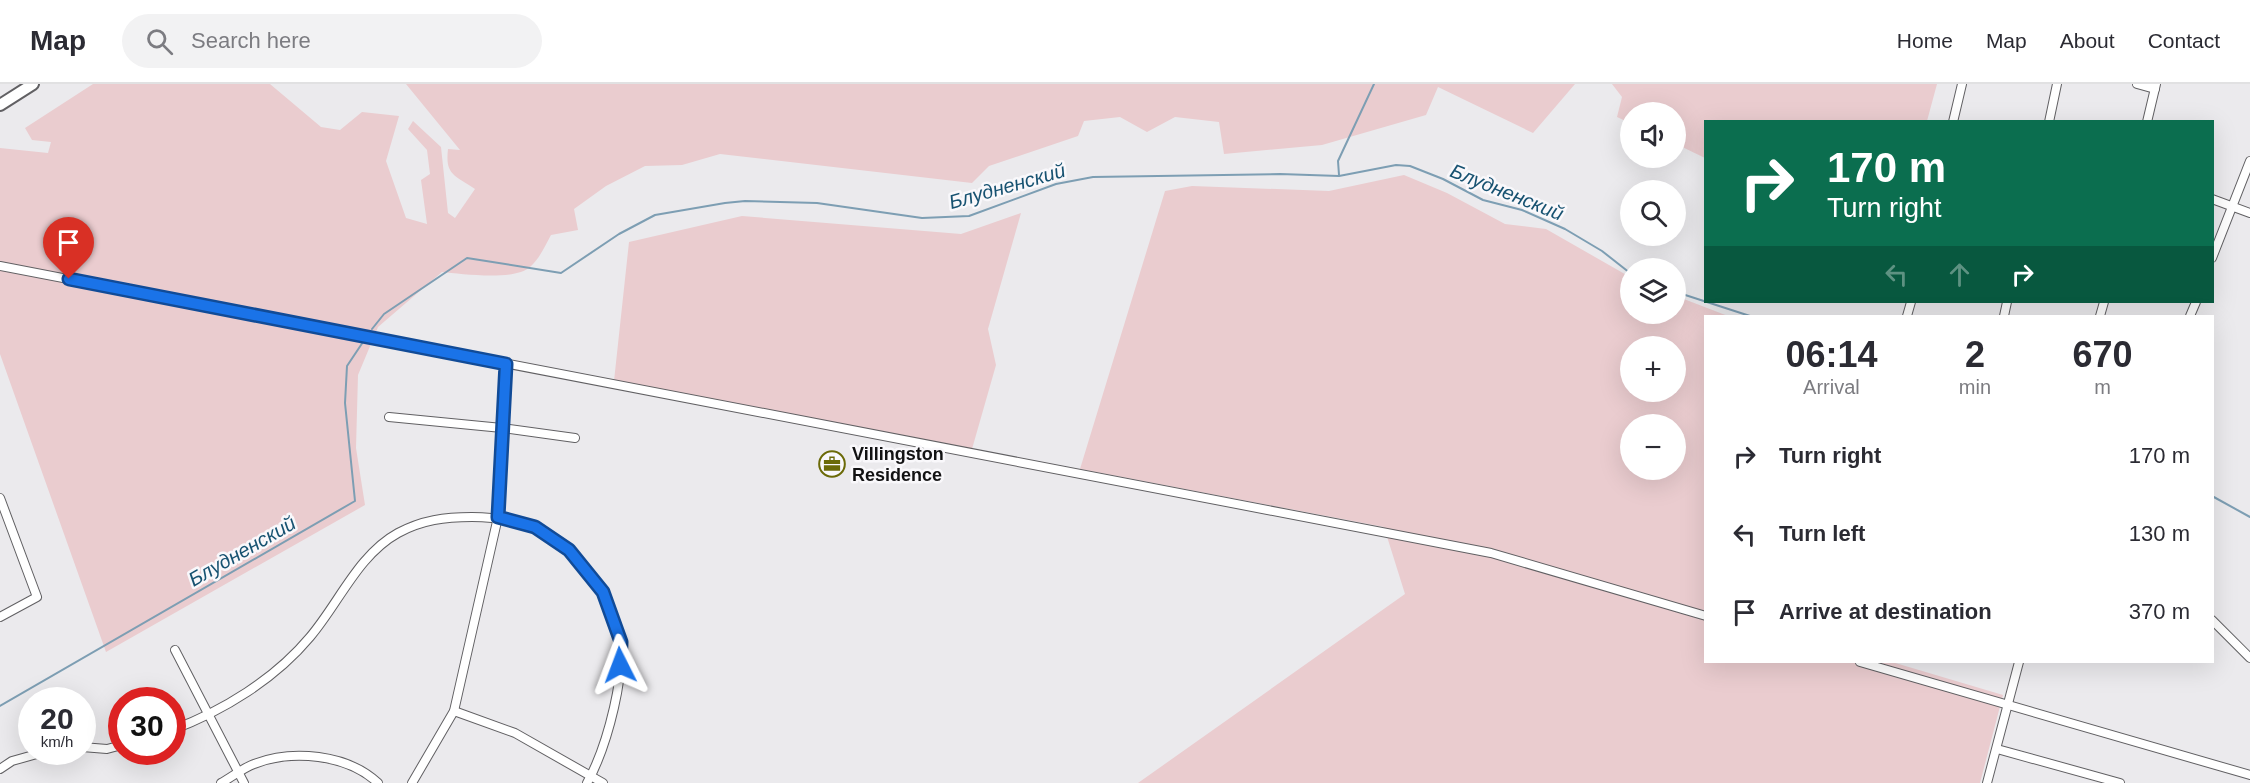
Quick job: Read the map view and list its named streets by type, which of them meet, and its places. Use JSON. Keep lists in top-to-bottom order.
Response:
{
  "water": ["Блудненский"],
  "places": {
    "office": ["Villingston Residence"]
  },
  "page": {
    "header": "Map",
    "search": "Search here",
    "nav": [
      "Home",
      "Map",
      "About",
      "Contact"
    ],
    "map_buttons": ["+", "−"],
    "turn": ["170 m", "Turn right"],
    "eta": [
      "06:14",
      "Arrival",
      "2",
      "min",
      "670",
      "m"
    ],
    "list": [
      {
        "name": "Turn right",
        "value": "170 m"
      },
      {
        "name": "Turn left",
        "value": "130 m"
      },
      {
        "name": "Arrive at destination",
        "value": "370 m"
      }
    ],
    "speed": "20 km/h",
    "limit": "30"
  }
}
